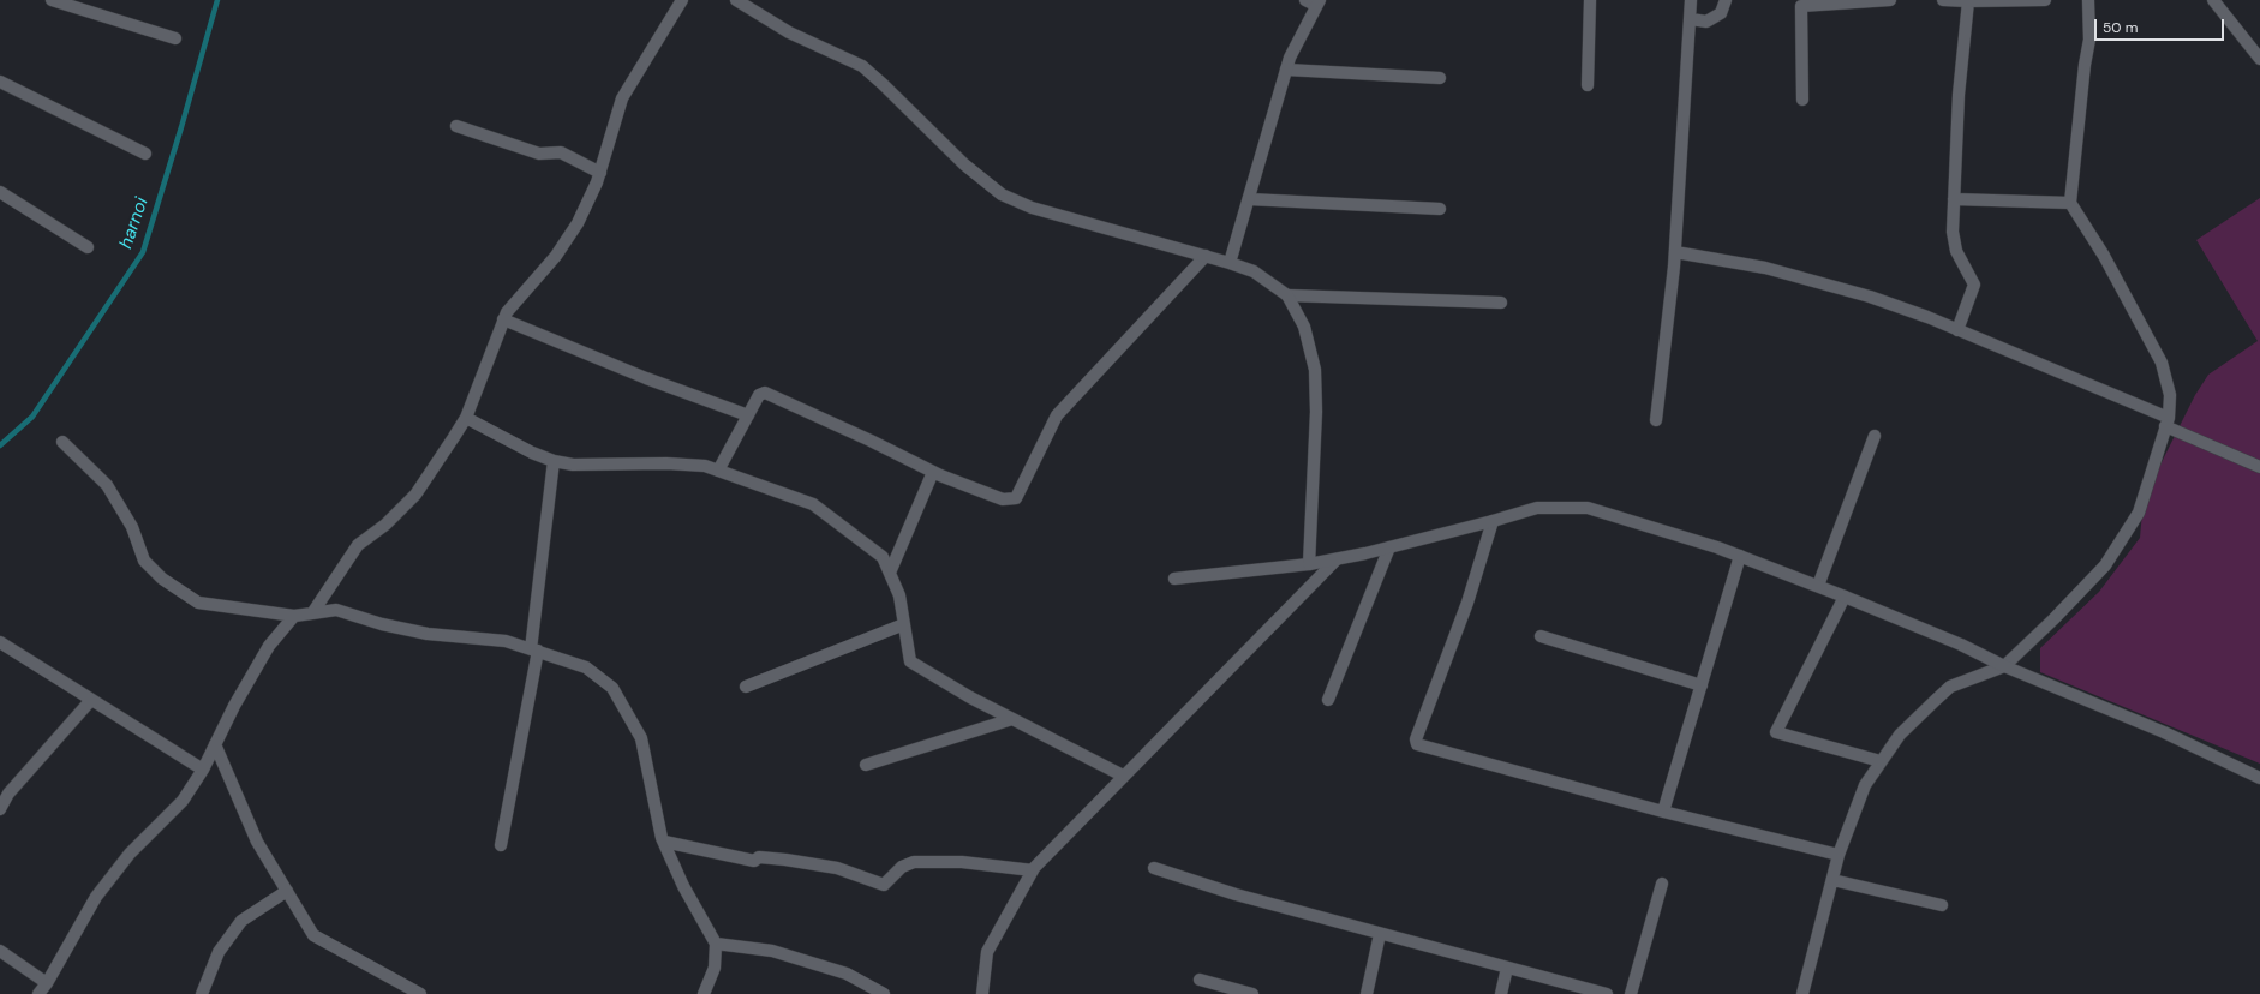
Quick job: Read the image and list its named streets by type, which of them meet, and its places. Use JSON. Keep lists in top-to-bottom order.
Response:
{
  "water": ["harnoi"],
  "scale_bar": "50 m"
}
